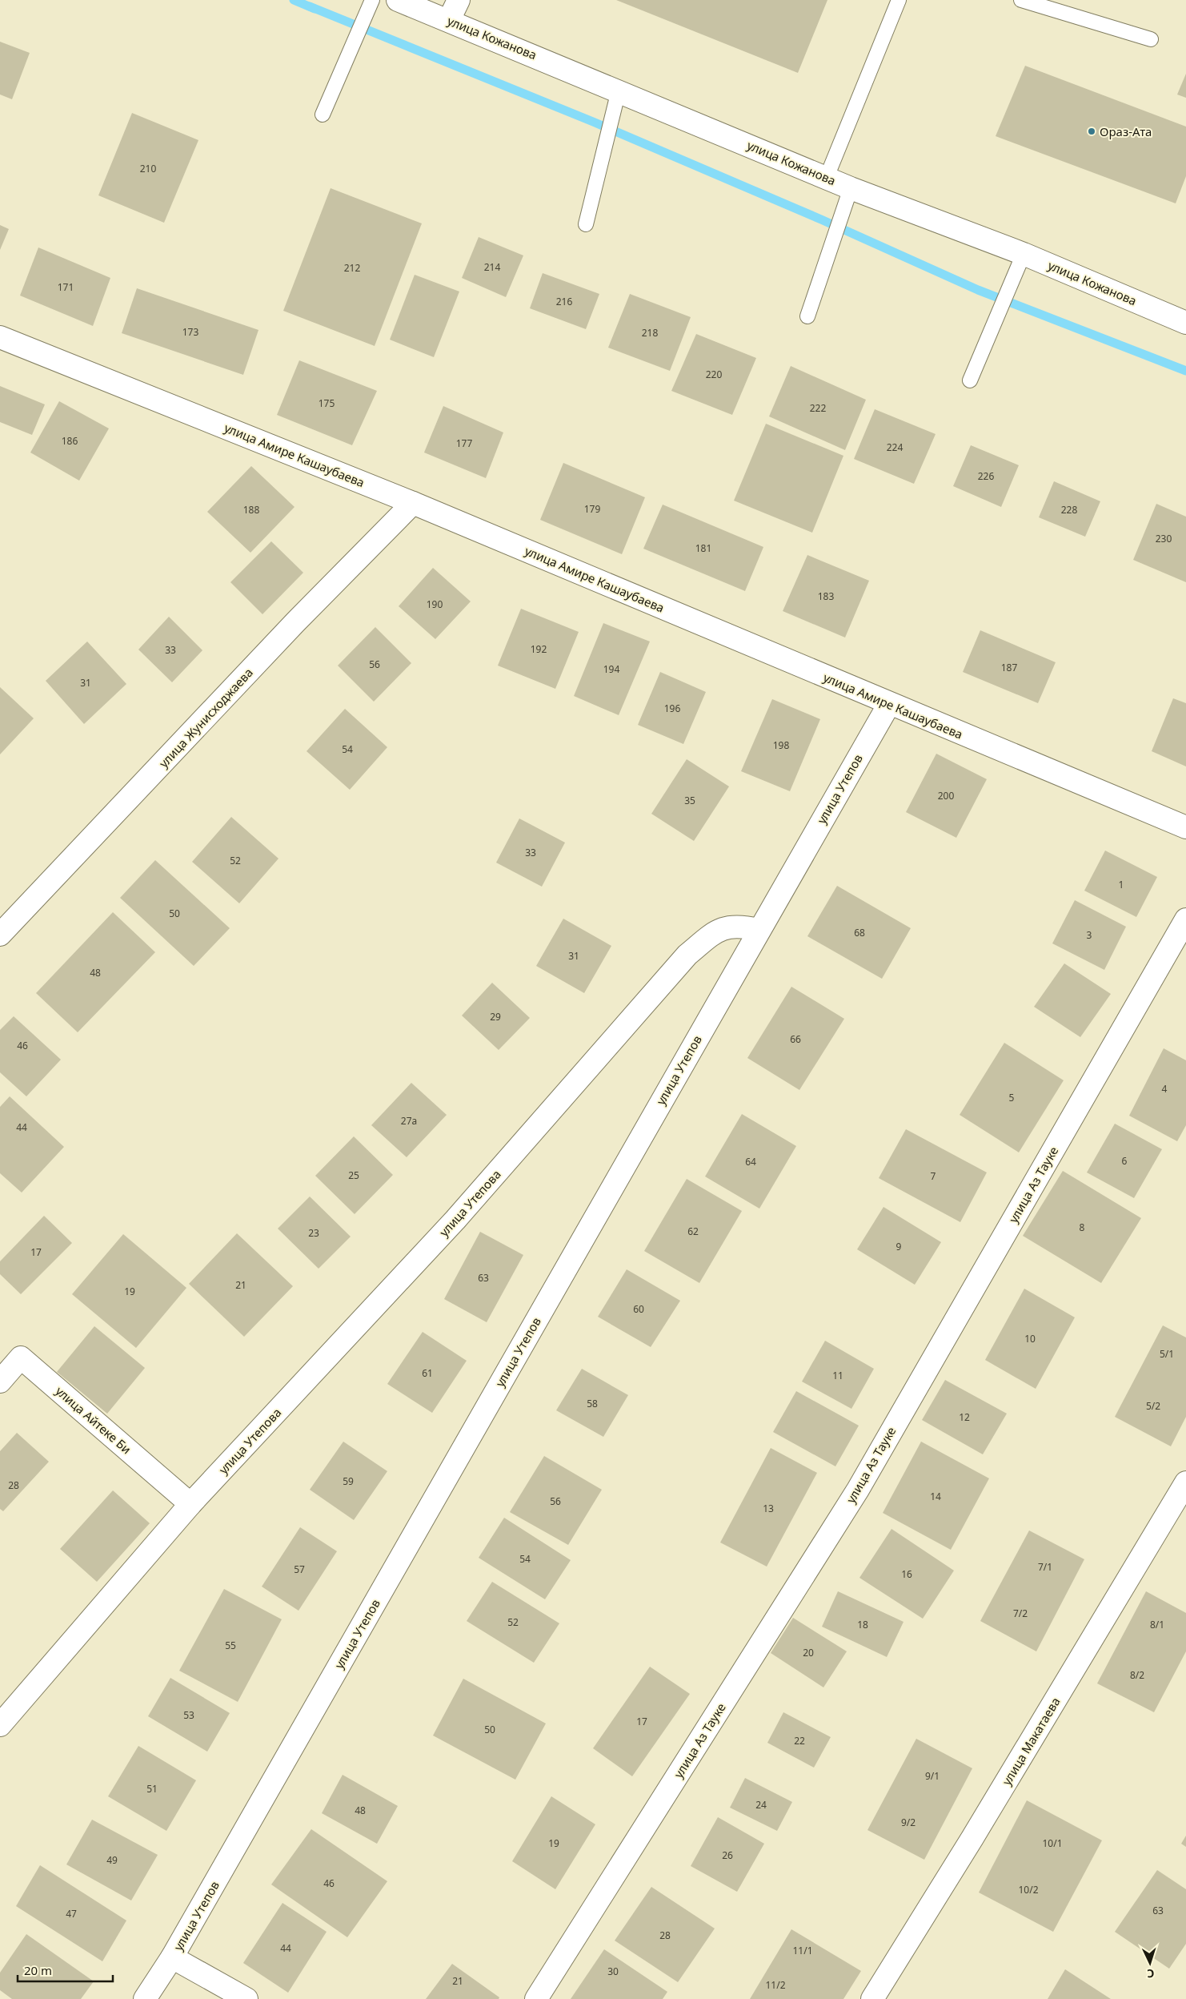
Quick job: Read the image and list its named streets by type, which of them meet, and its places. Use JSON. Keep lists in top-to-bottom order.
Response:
{
  "streets": {
    "street": [
      "улица Кожанова",
      "улица Амире Кашаубаева",
      "улица Жунисходжаева",
      "улица Утепов",
      "улица Аз Тауке",
      "улица Утепова",
      "улица Айтеке Би",
      "улица Макатаева"
    ]
  },
  "crossings": [
    ["улица Амире Кашаубаева", "улица Жунисходжаева"],
    ["улица Амире Кашаубаева", "улица Утепов"],
    ["улица Утепов", "улица Утепова"],
    ["улица Утепова", "улица Айтеке Би"]
  ],
  "places": ["Ораз-Ата"],
  "house_numbers": [
    "210",
    "214",
    "212",
    "171",
    "216",
    "173",
    "218",
    "220",
    "175",
    "222",
    "186",
    "177",
    "224",
    "226",
    "179",
    "188",
    "228",
    "230",
    "181",
    "183",
    "190",
    "192",
    "33",
    "56",
    "187",
    "194",
    "31",
    "196",
    "198",
    "54",
    "200",
    "35",
    "33",
    "52",
    "1",
    "50",
    "68",
    "3",
    "31",
    "48",
    "29",
    "66",
    "46",
    "4",
    "5",
    "27а",
    "44",
    "6",
    "64",
    "25",
    "7",
    "8",
    "62",
    "23",
    "9",
    "17",
    "63",
    "21",
    "19",
    "60",
    "10",
    "5/1",
    "61",
    "11",
    "58",
    "5/2",
    "12",
    "59",
    "28",
    "14",
    "56",
    "13",
    "54",
    "7/1",
    "57",
    "16",
    "7/2",
    "52",
    "18",
    "8/1",
    "55",
    "20",
    "8/2",
    "53",
    "17",
    "50",
    "22",
    "9/1",
    "51",
    "24",
    "48",
    "9/2",
    "19",
    "10/1",
    "26",
    "49",
    "46",
    "10/2",
    "63",
    "47",
    "28",
    "44",
    "11/1",
    "30",
    "21",
    "11/2"
  ],
  "scale_bar": "20 m",
  "north": "bottom"
}
